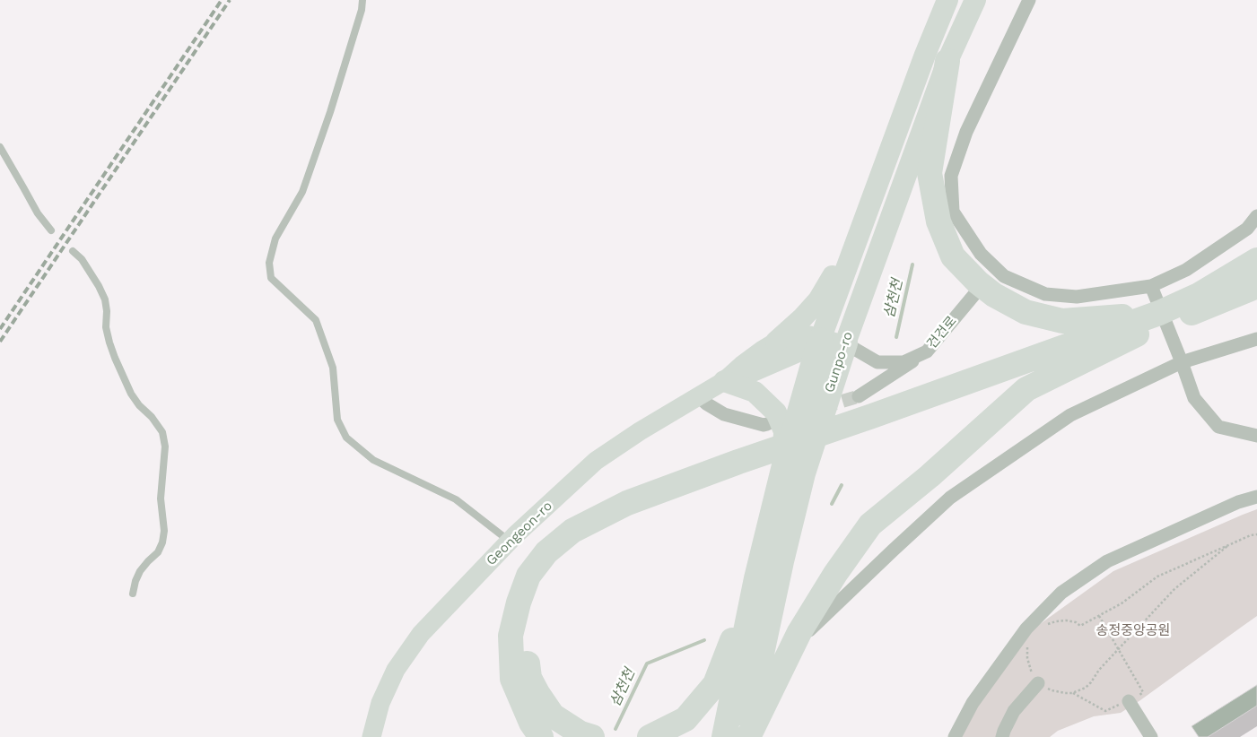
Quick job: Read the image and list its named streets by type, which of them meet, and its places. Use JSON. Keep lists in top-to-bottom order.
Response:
{
  "streets": {
    "highway": ["Gunpo-ro"],
    "main road": ["건건로", "Geongeon-ro"]
  },
  "crossings": [
    ["건건로", "Gunpo-ro"],
    ["건건로", "Geongeon-ro"],
    ["Gunpo-ro", "Geongeon-ro"]
  ],
  "water": ["삼천천"],
  "parks": ["송정중앙공원"]
}
